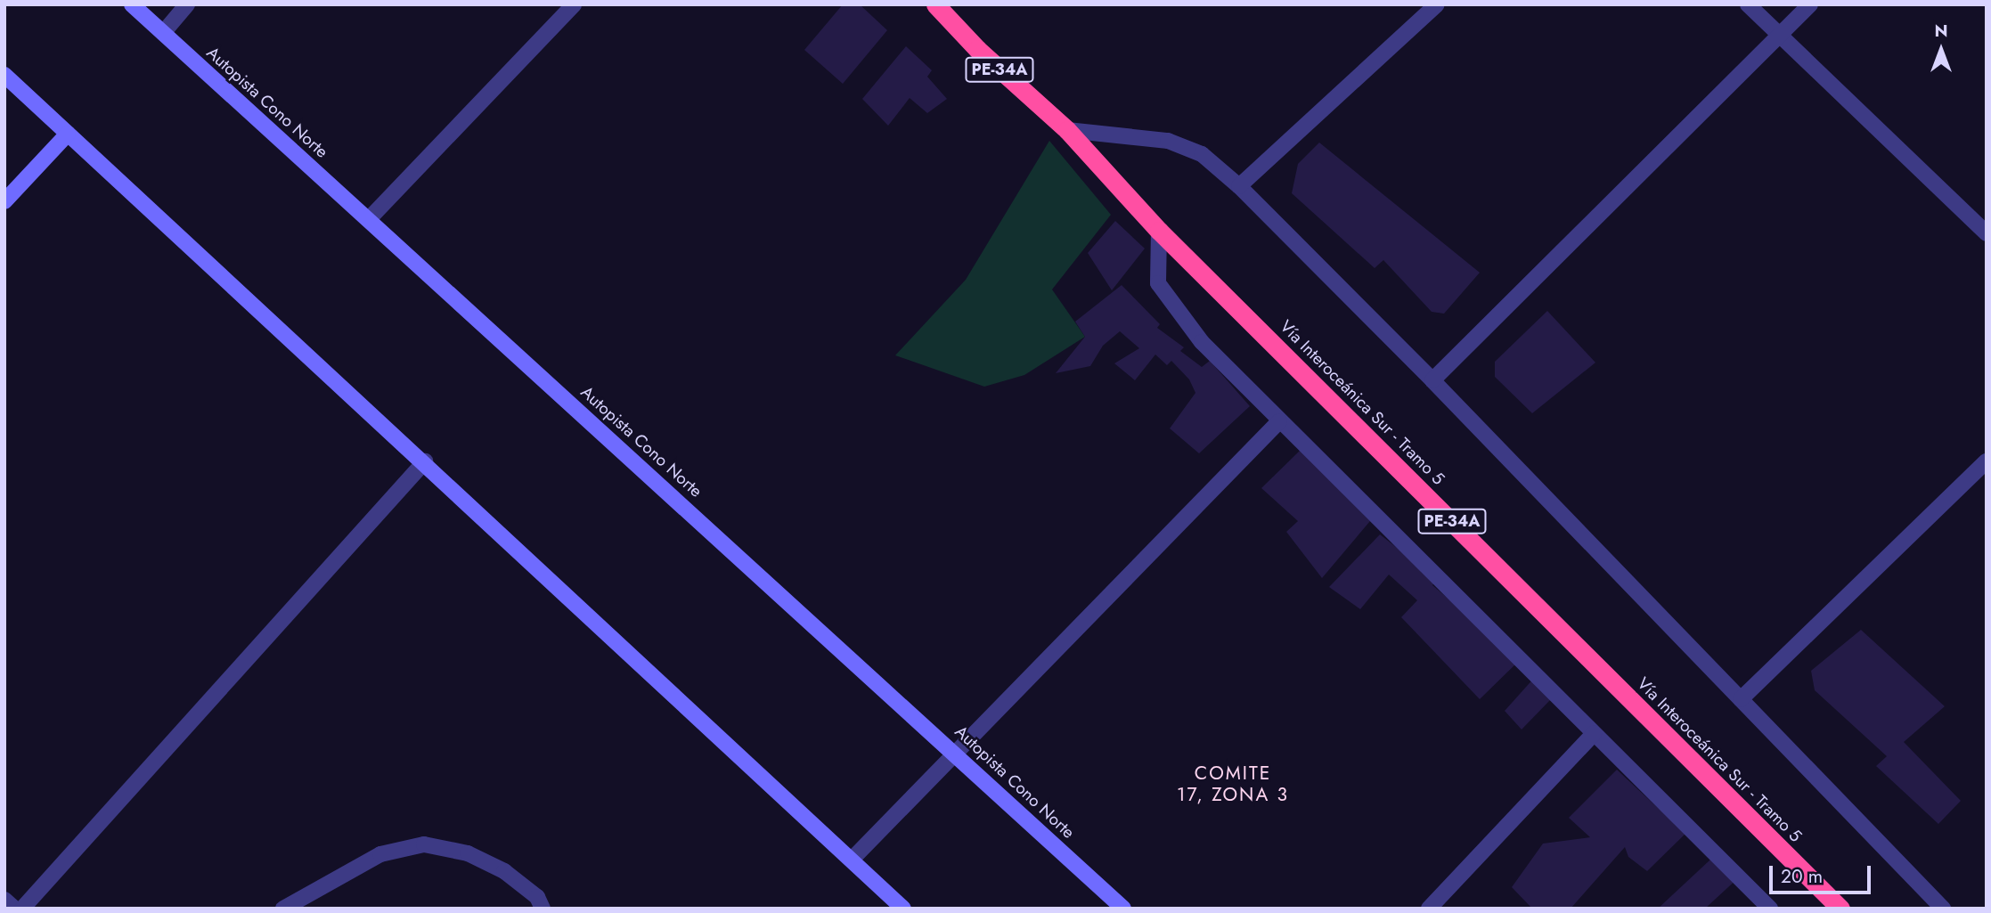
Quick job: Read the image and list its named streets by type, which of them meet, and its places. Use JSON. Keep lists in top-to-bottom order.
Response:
{
  "streets": {
    "highway": ["PE-34A", "Vía Interoceánica Sur - Tramo 5"],
    "main road": ["Autopista Cono Norte"]
  },
  "districts": ["COMITE 17, ZONA 3"],
  "scale_bar": "20 m",
  "north": "top"
}
